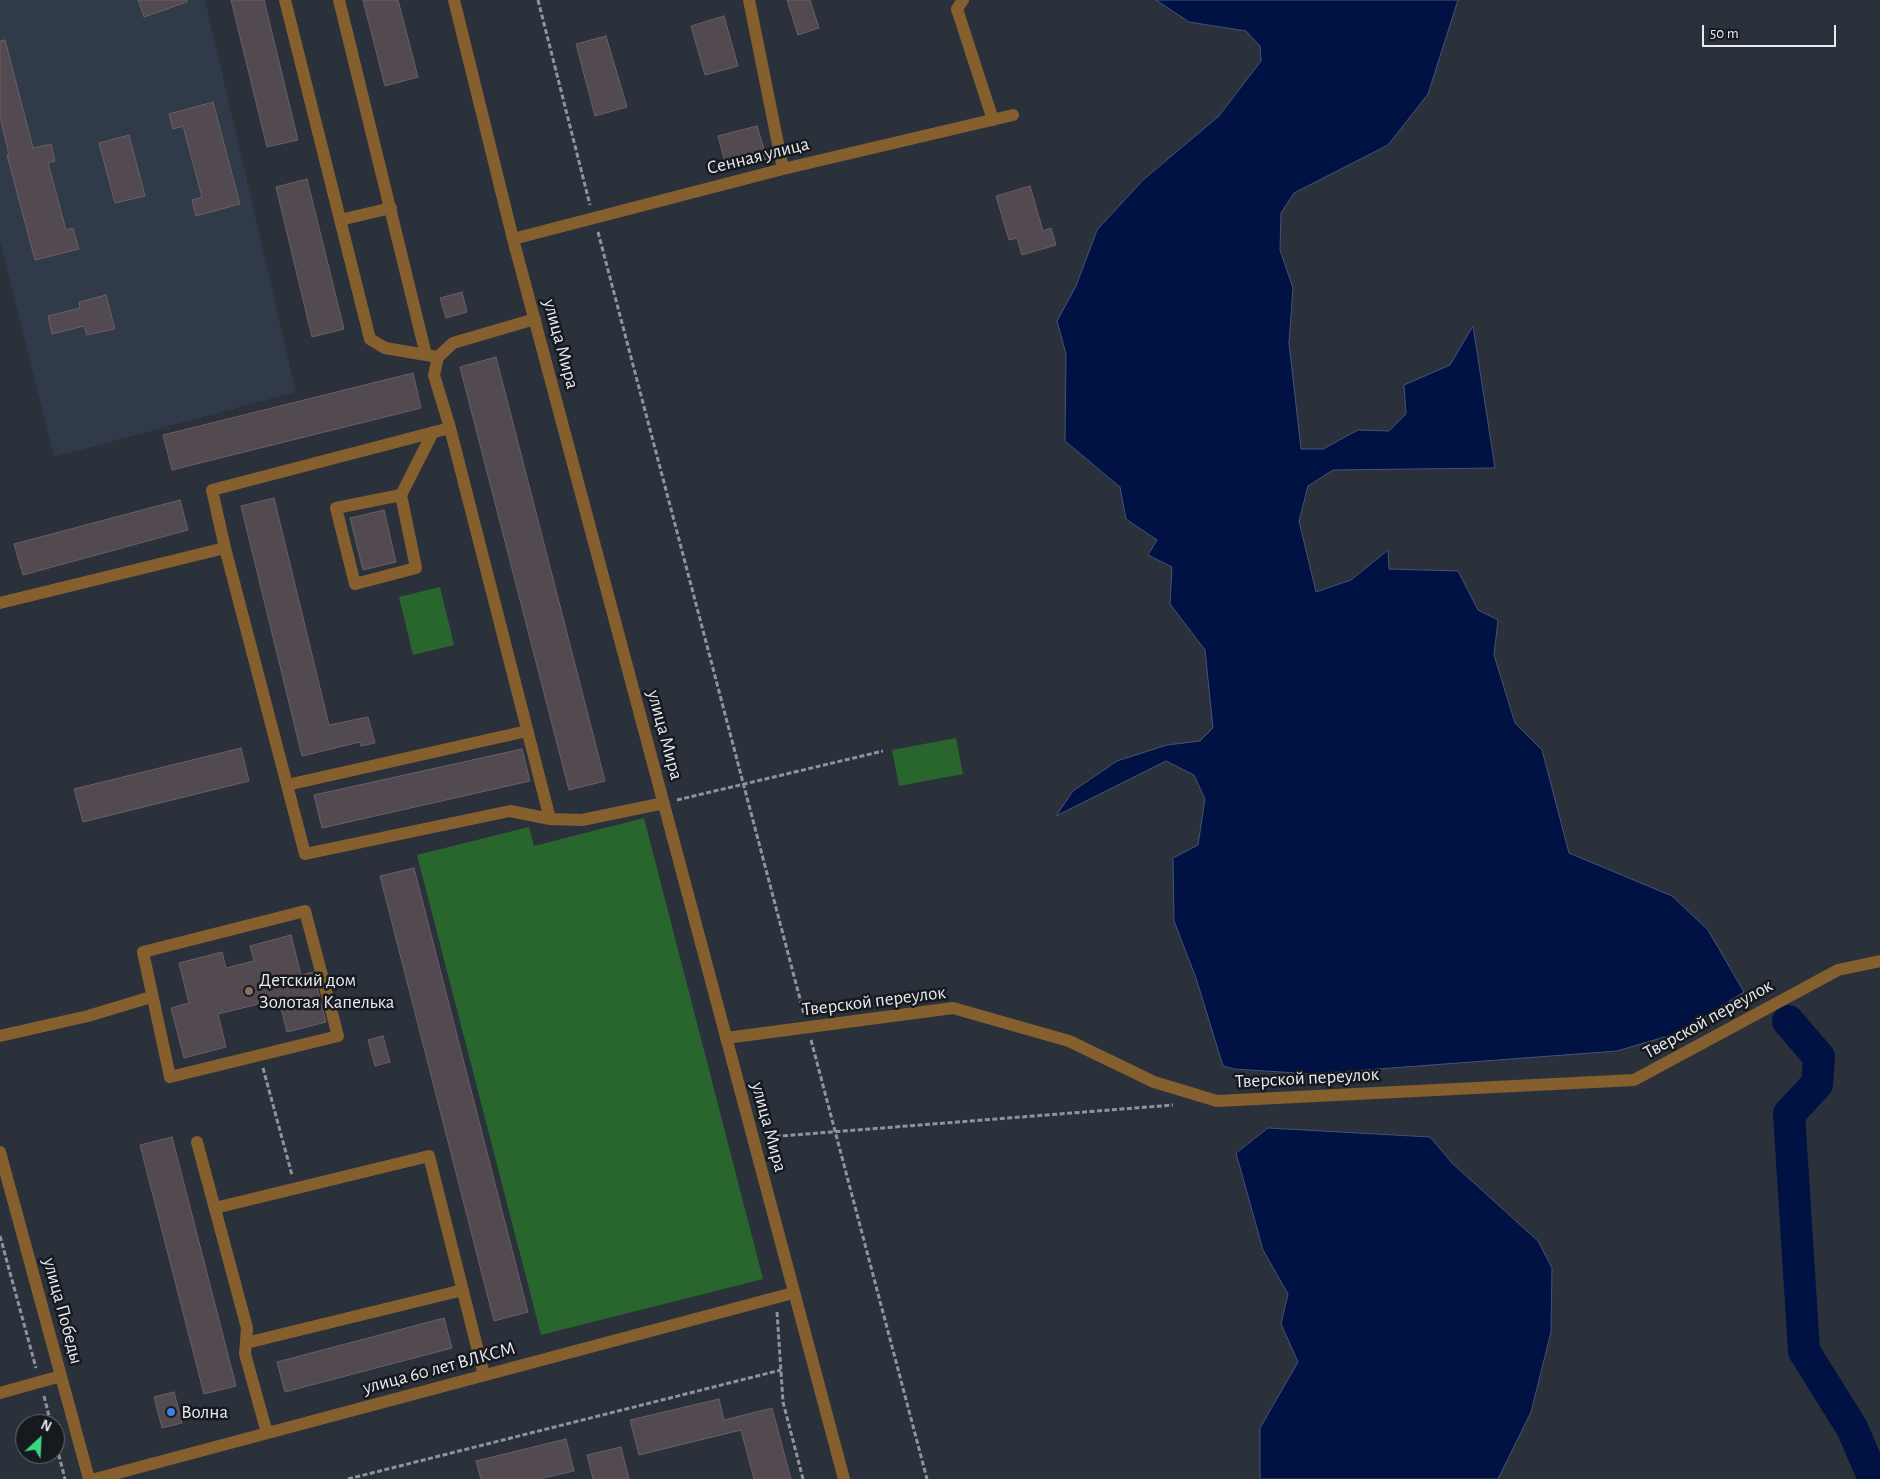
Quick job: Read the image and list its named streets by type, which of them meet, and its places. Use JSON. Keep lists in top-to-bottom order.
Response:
{
  "streets": {
    "street": [
      "Сенная улица",
      "улица Мира",
      "Тверской переулок",
      "улица Победы",
      "улица 60 лет ВЛКСМ"
    ]
  },
  "crossings": [
    ["Сенная улица", "улица Мира"],
    ["улица Мира", "Тверской переулок"],
    ["улица Мира", "улица 60 лет ВЛКСМ"]
  ],
  "places": ["Детский дом Золотая Капелька", "Волна"],
  "scale_bar": "50 m",
  "north": "top right"
}
